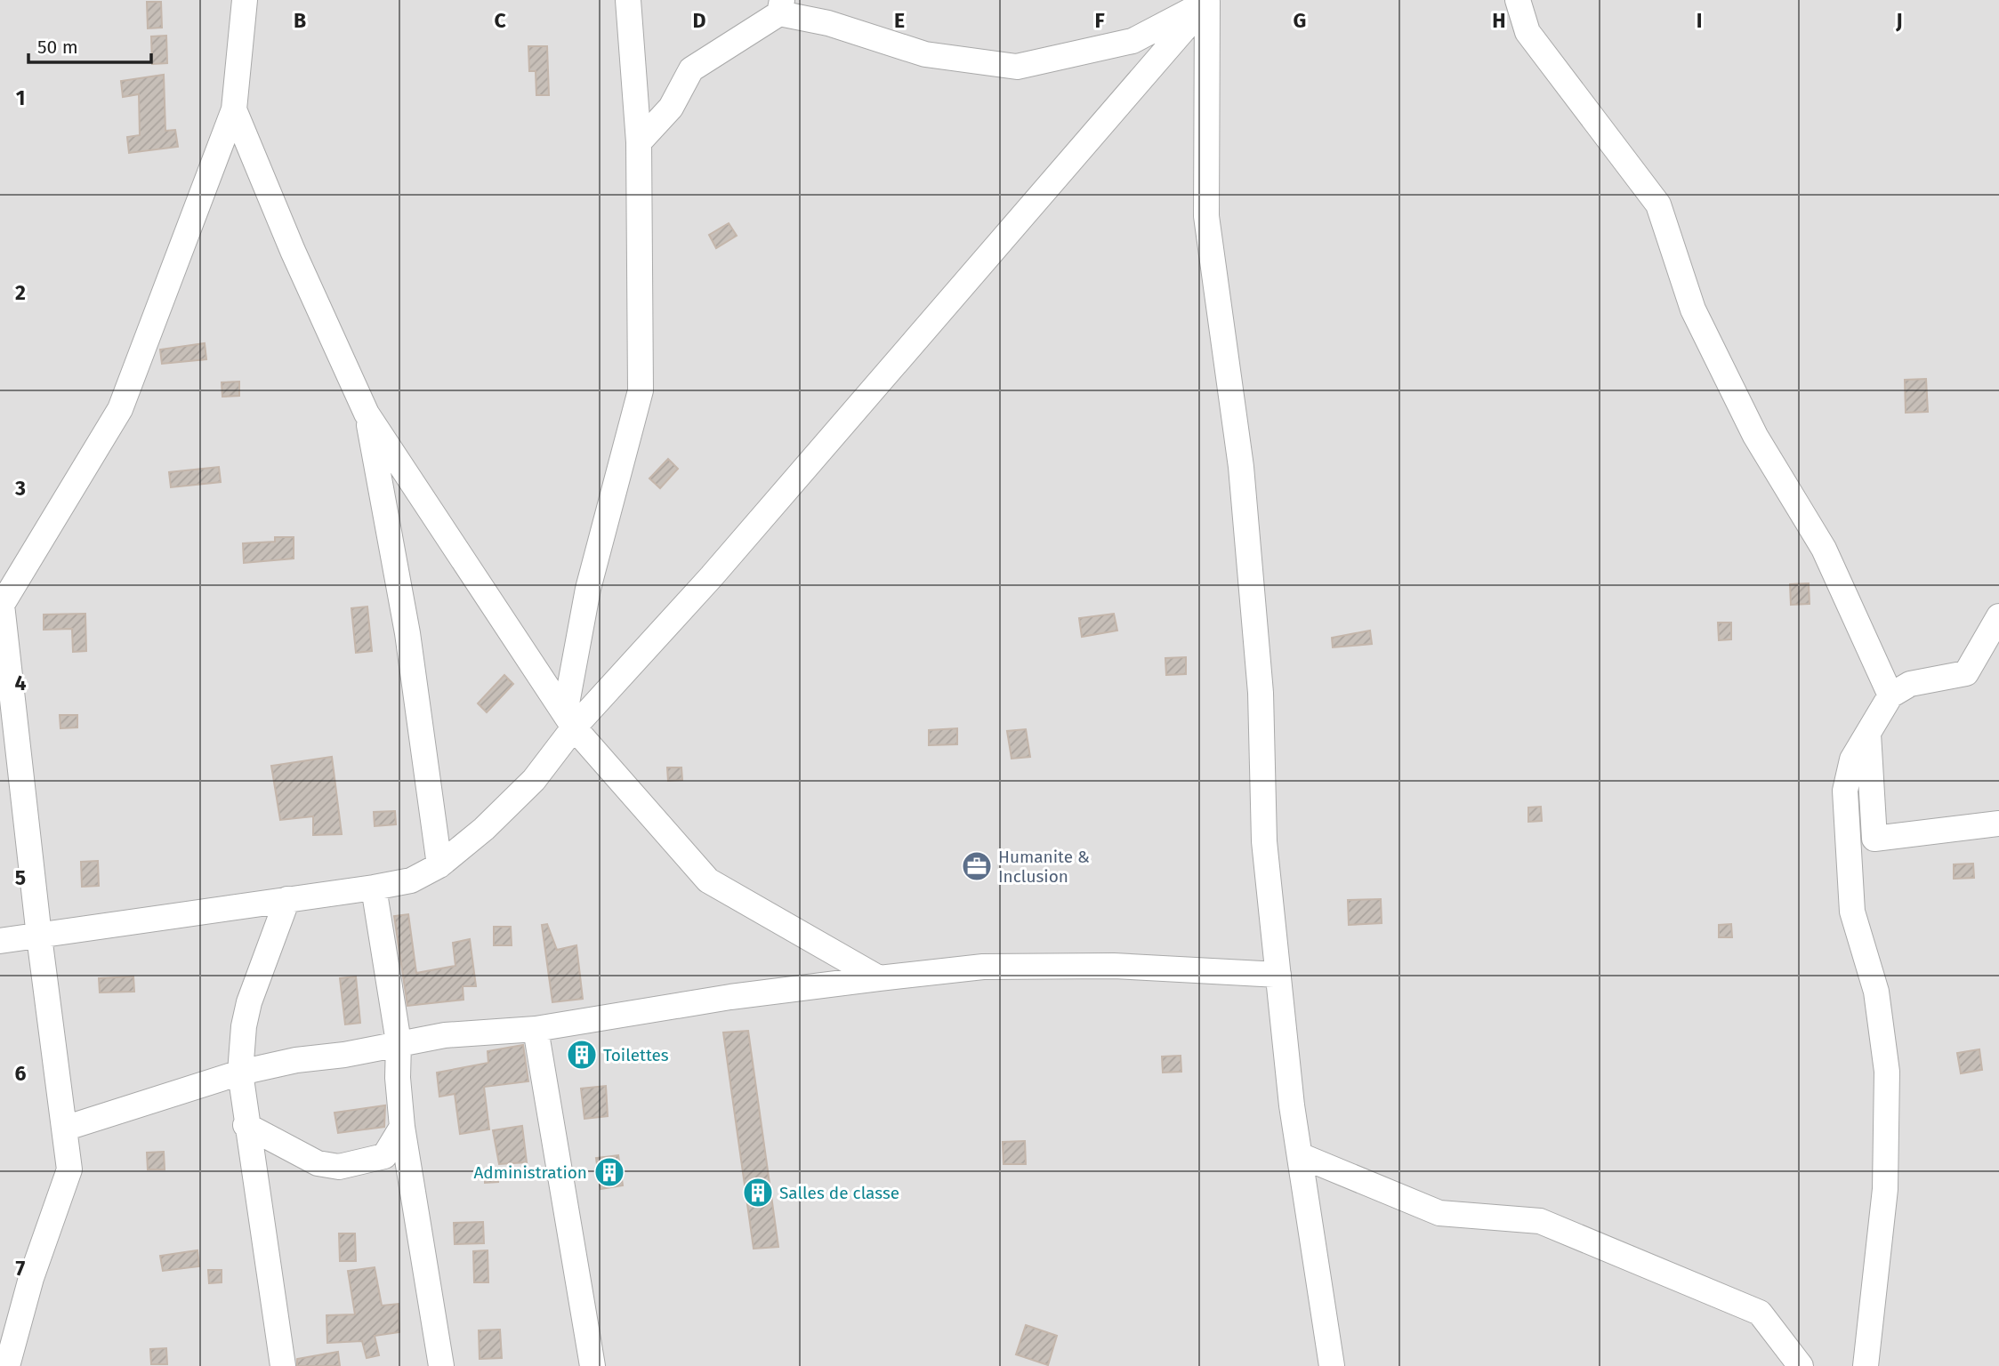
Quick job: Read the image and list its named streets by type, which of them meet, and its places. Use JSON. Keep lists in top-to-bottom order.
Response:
{
  "places": {
    "office": ["Humanite & Inclusion"],
    "building": ["Toilettes", "Administration", "Salles de classe"]
  },
  "scale_bar": "50 m",
  "grid": {
    "columns": [
      "B",
      "C",
      "D",
      "E",
      "F",
      "G",
      "H",
      "I",
      "J"
    ],
    "rows": [
      "1",
      "2",
      "3",
      "4",
      "5",
      "6",
      "7"
    ]
  }
}
